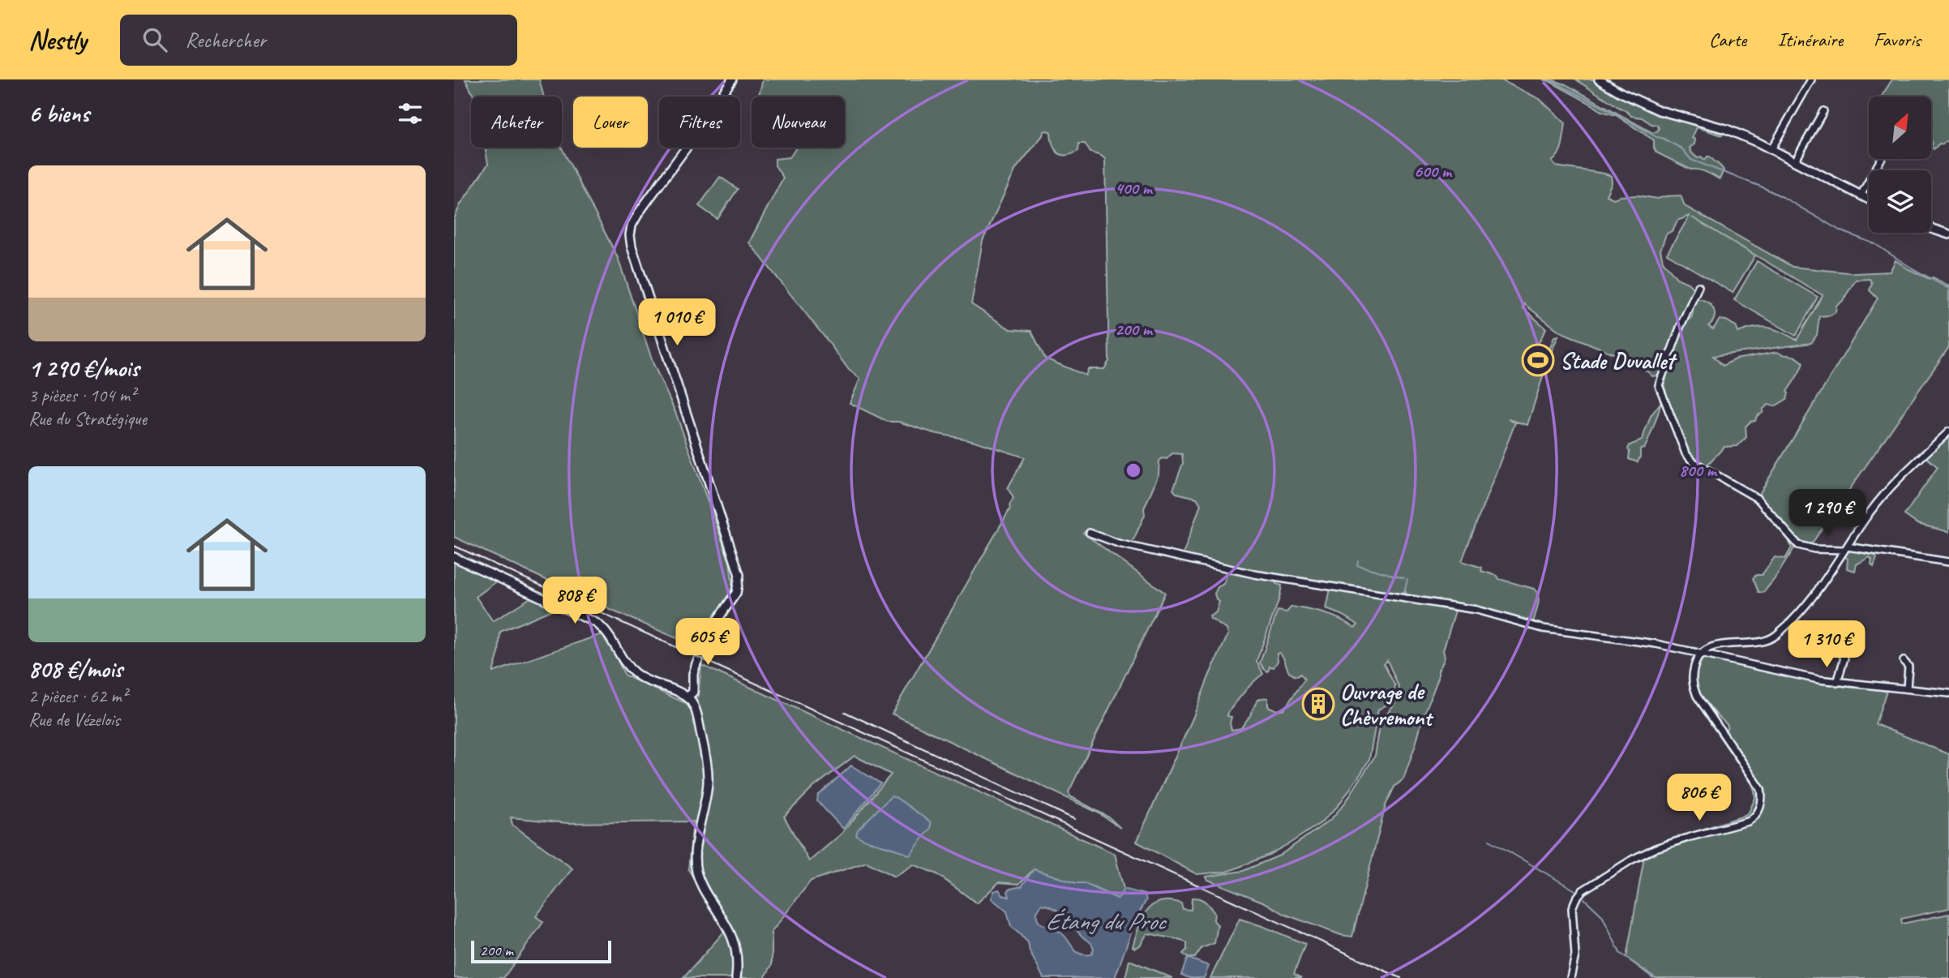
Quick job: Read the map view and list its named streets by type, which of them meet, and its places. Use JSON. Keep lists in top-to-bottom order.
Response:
{
  "water": ["Étang du Proc"],
  "places": {
    "sports": ["Stade Duvallet"],
    "building": ["Ouvrage de Chèvremont"]
  },
  "scale_bar": "200 m",
  "north": "top right",
  "page": {
    "header": "Nestly",
    "search": "Rechercher",
    "nav": ["Carte", "Itinéraire", "Favoris"],
    "heading": "6 biens",
    "chip": [
      "Acheter",
      "Louer",
      "Filtres",
      "Nouveau"
    ],
    "list": [
      {
        "name": "1 290 €/mois",
        "note": "3 pièces · 104 m² · Rue du Stratégique"
      },
      {
        "name": "808 €/mois",
        "note": "2 pièces · 62 m² · Rue de Vézelois"
      }
    ],
    "price": [
      "1 010 €",
      "1 290 €",
      "808 €",
      "605 €",
      "1 310 €",
      "806 €"
    ],
    "scale": "200 m"
  },
  "rings": [
    "600 m",
    "400 m",
    "200 m",
    "800 m"
  ]
}
